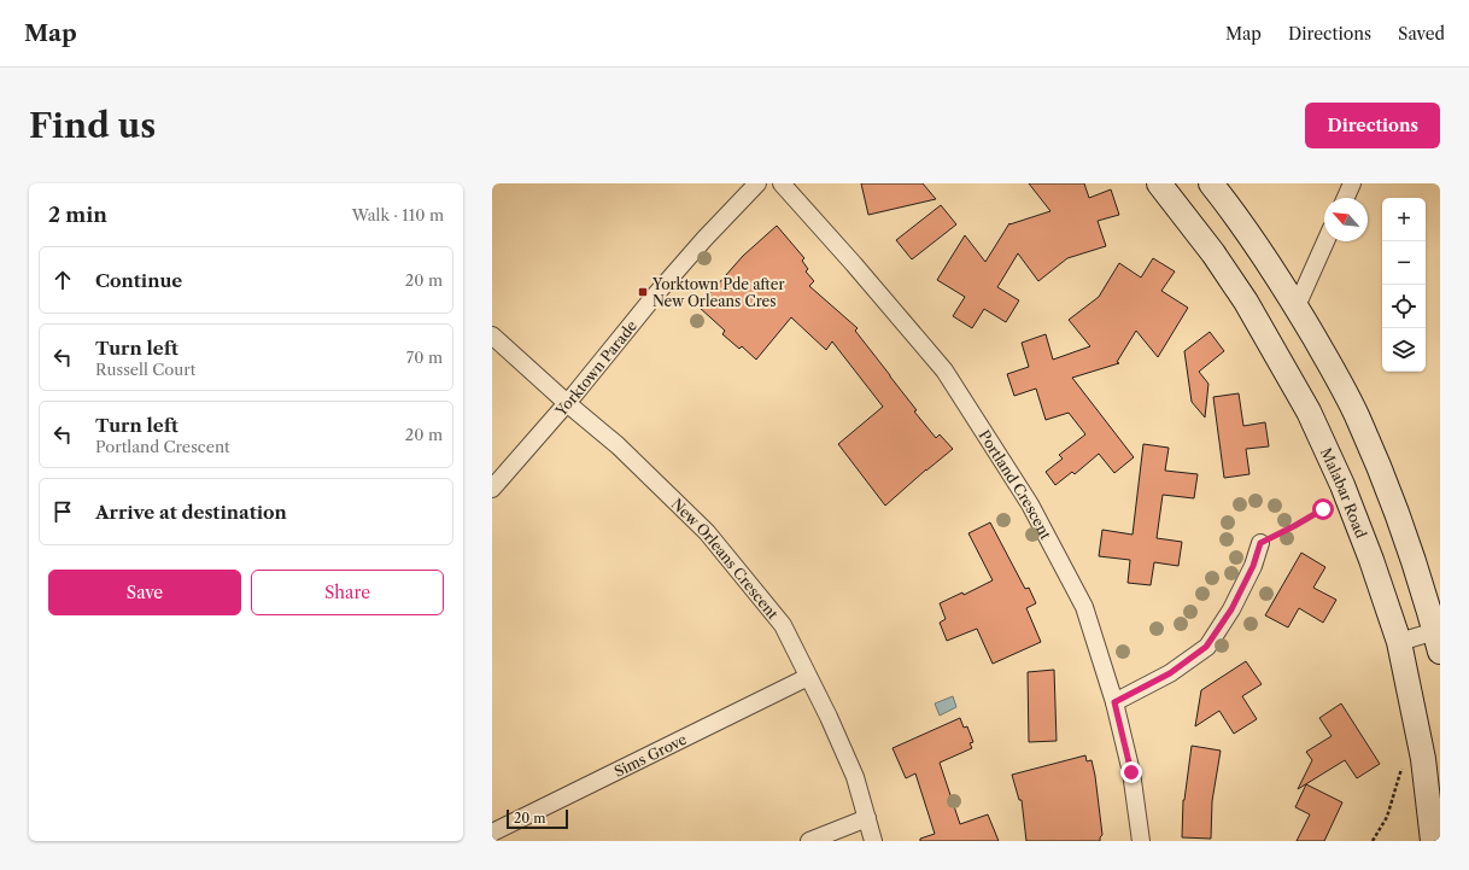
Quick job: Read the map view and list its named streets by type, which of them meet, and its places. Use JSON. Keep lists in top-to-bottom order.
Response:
{
  "streets": {
    "main road": ["Malabar Road"],
    "street": [
      "Yorktown Parade",
      "Portland Crescent",
      "New Orleans Crescent",
      "Sims Grove"
    ]
  },
  "crossings": [
    ["Yorktown Parade", "New Orleans Crescent"],
    ["New Orleans Crescent", "Sims Grove"]
  ],
  "places": {
    "transit": ["Yorktown Pde after New Orleans Cres"]
  },
  "scale_bar": "20 m",
  "north": "top left",
  "page": {
    "header": "Map",
    "nav": ["Map", "Directions", "Saved"],
    "buttons": [
      "Directions",
      ["Save", "Share"]
    ],
    "title": "Find us",
    "heading": ["2 min", "Walk · 110 m"],
    "map_buttons": ["+", "−"],
    "list": [
      ["Continue", "20 m"],
      ["Turn left", "Russell Court", "70 m"],
      ["Turn left", "Portland Crescent", "20 m"],
      "Arrive at destination"
    ],
    "scale": "20 m"
  }
}
